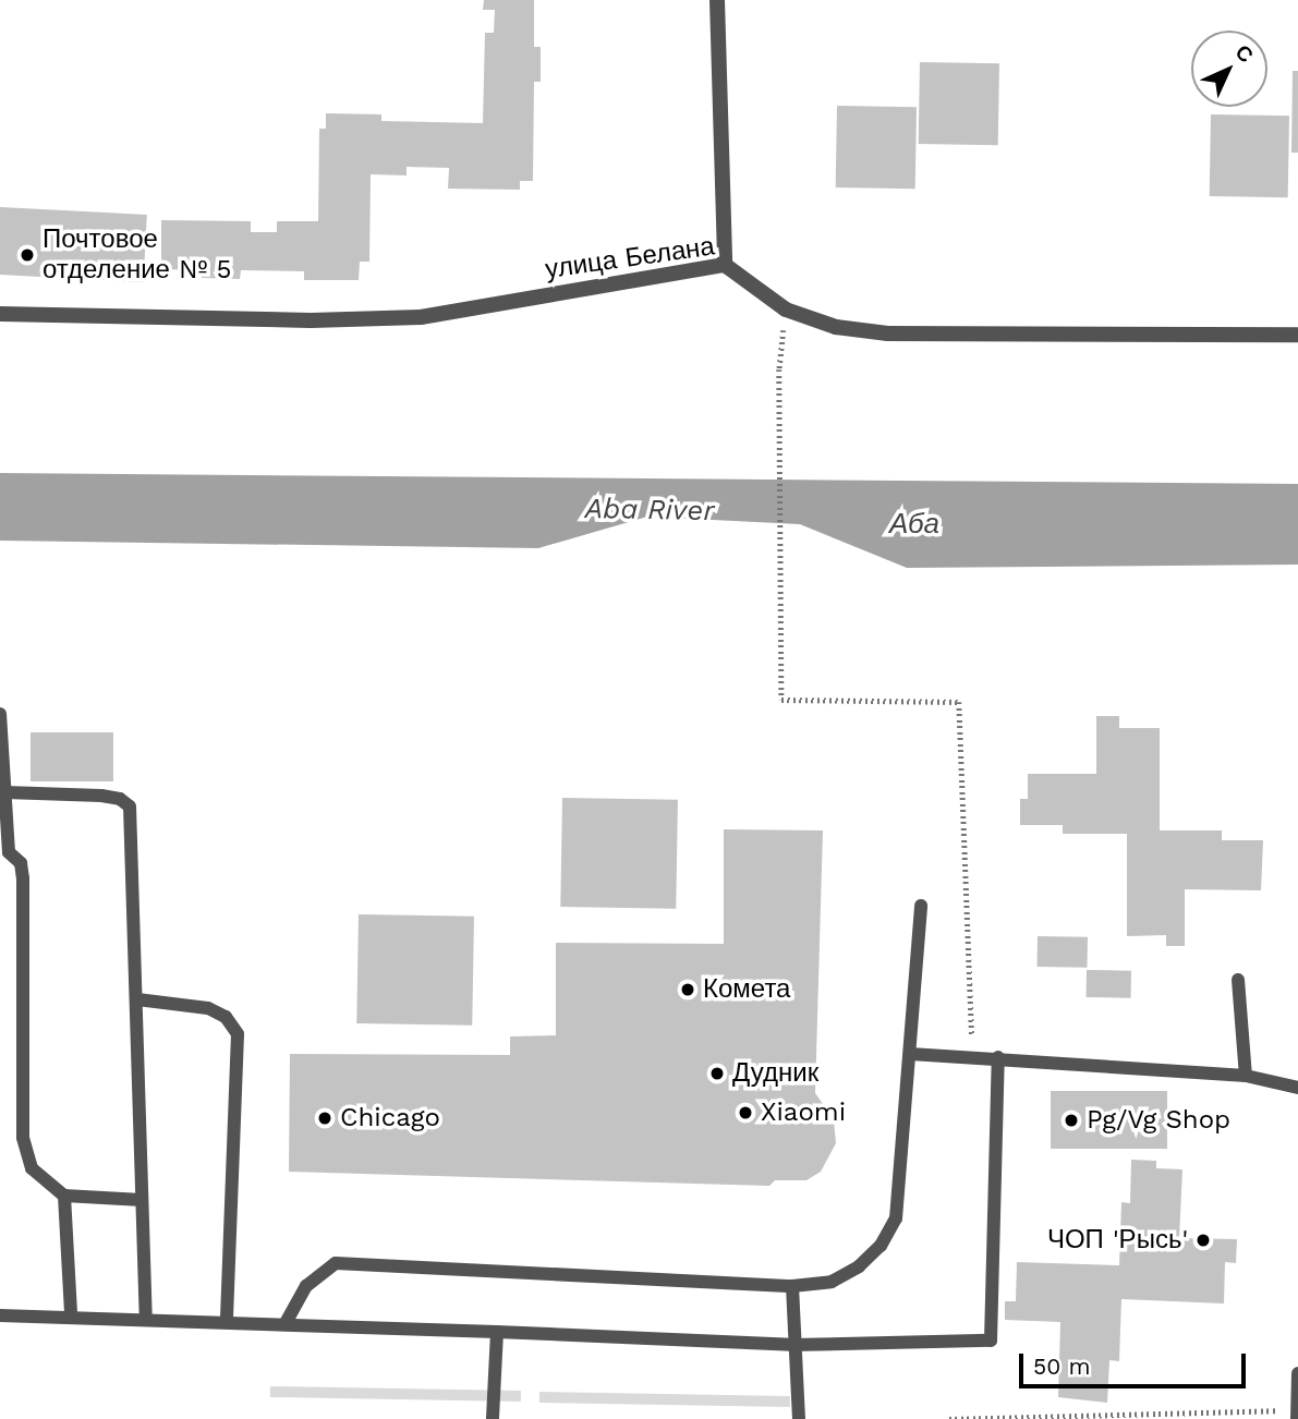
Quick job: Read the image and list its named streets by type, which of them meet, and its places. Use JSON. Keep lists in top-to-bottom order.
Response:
{
  "streets": {
    "street": ["улица Белана"]
  },
  "water": ["Aba River", "Аба"],
  "places": [
    "Почтовое отделение № 5",
    "Комета",
    "Дудник",
    "Xiaomi",
    "Chicago",
    "Pg/Vg Shop",
    "ЧОП 'Рысь'"
  ],
  "scale_bar": "50 m",
  "north": "top right"
}
